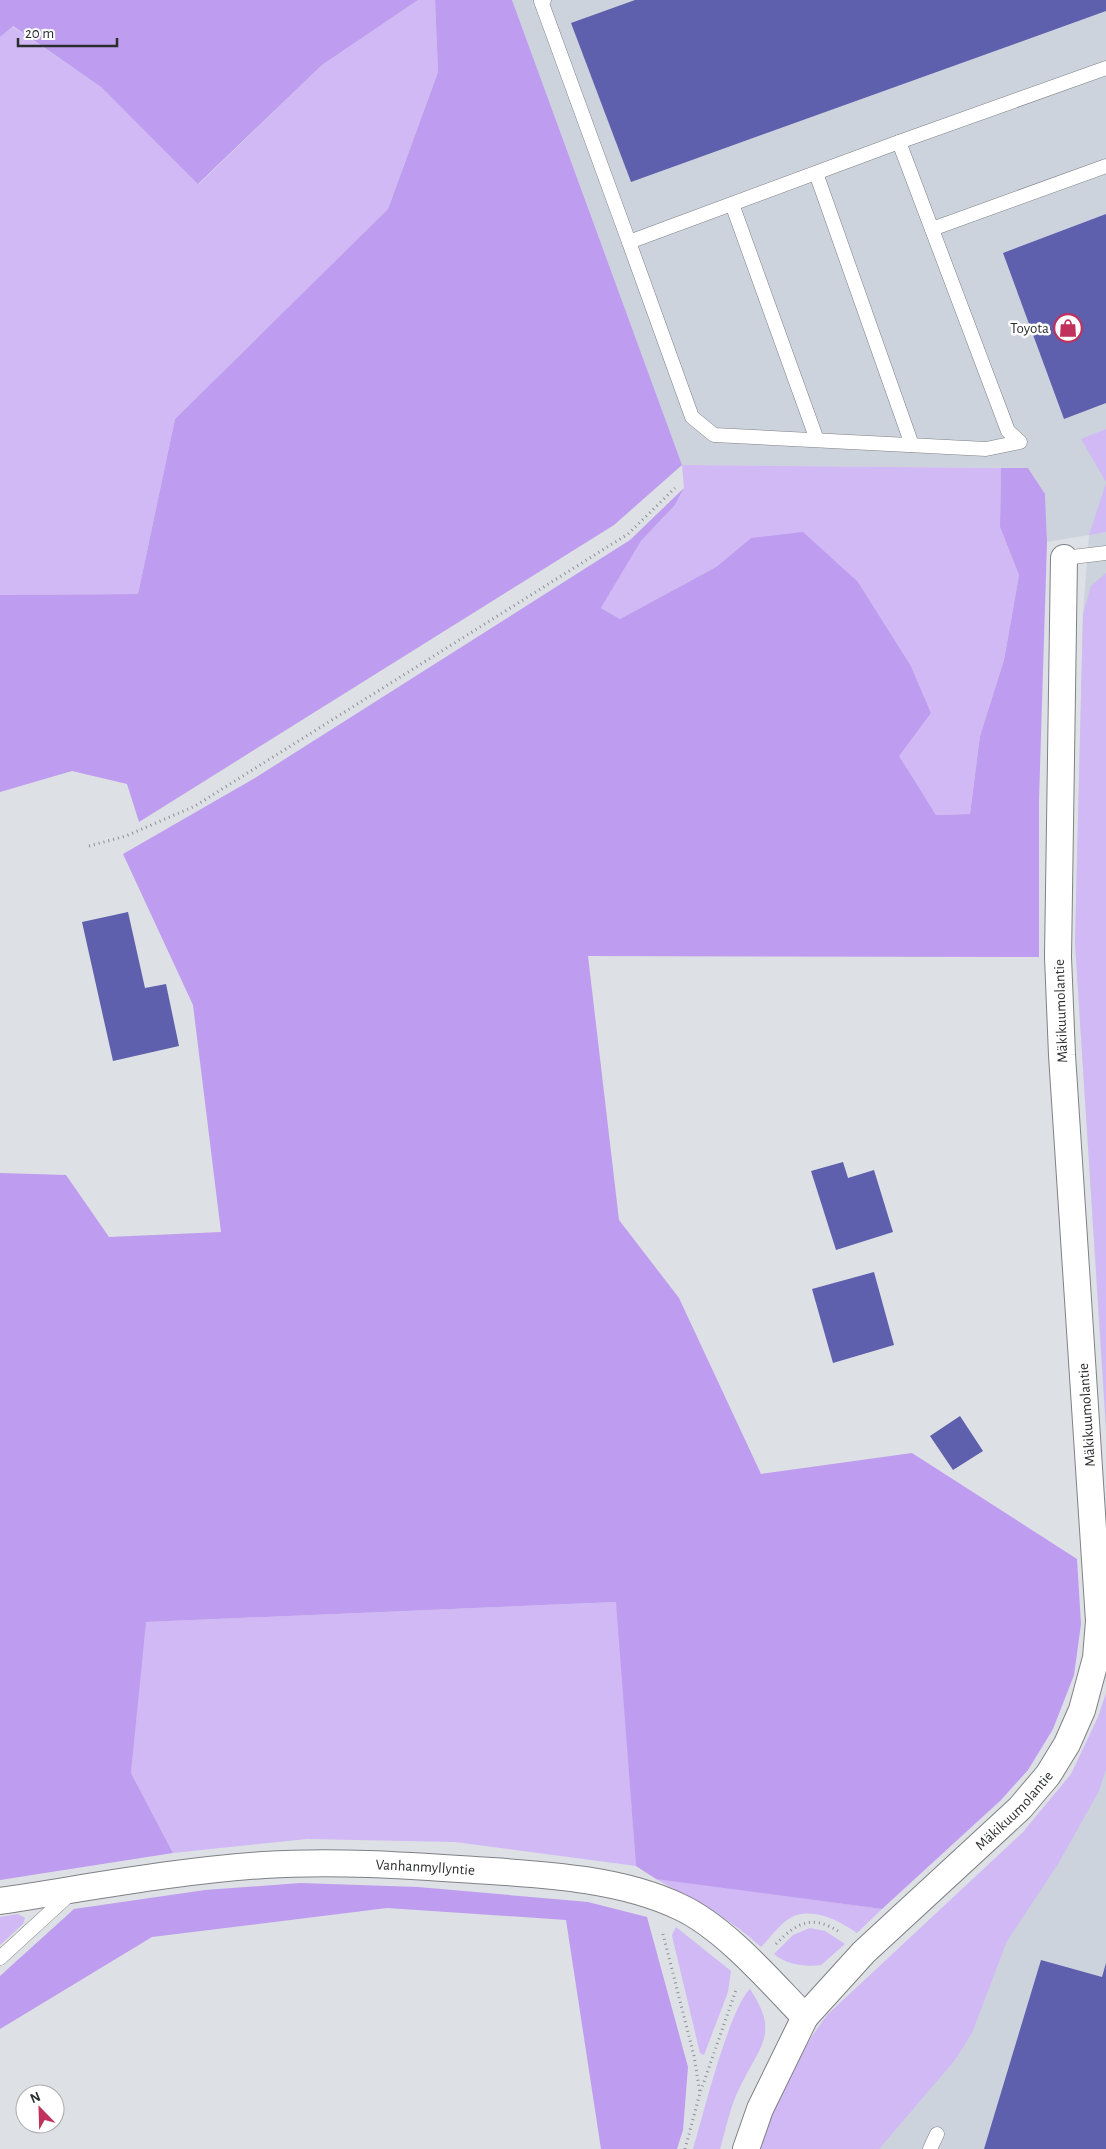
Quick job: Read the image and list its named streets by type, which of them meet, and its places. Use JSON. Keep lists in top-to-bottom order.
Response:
{
  "streets": {
    "street": ["Mäkikuumolantie", "Vanhanmyllyntie"]
  },
  "crossings": [
    ["Mäkikuumolantie", "Vanhanmyllyntie"]
  ],
  "places": {
    "shop": ["Toyota"]
  },
  "scale_bar": "20 m",
  "north": "top left"
}
